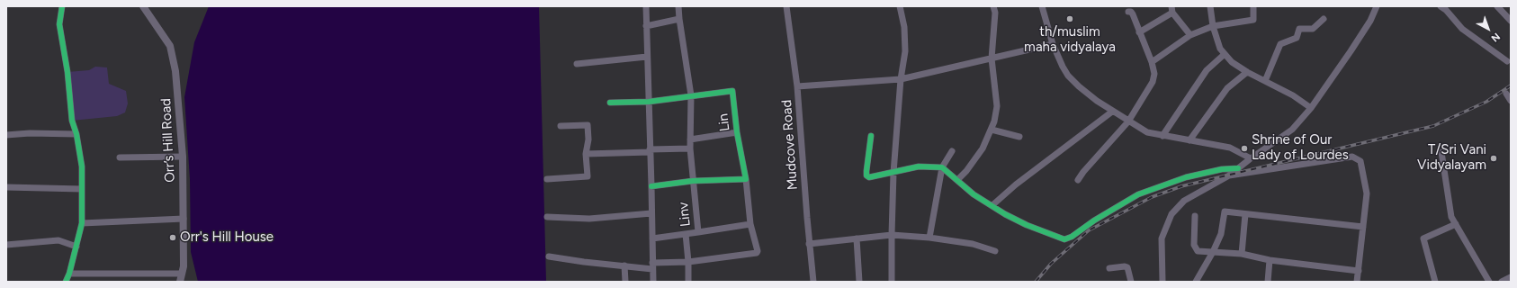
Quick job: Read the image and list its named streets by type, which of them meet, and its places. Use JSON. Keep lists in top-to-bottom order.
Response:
{
  "streets": {
    "main road": ["Orr’s Hill Road"],
    "street": ["Lin", "Mudcove Road", "Linv"]
  },
  "places": [
    "th/muslim maha vidyalaya",
    "Shrine of Our Lady of Lourdes",
    "T/Sri Vani Vidyalayam",
    "Orr's Hill House"
  ],
  "north": "bottom right"
}
